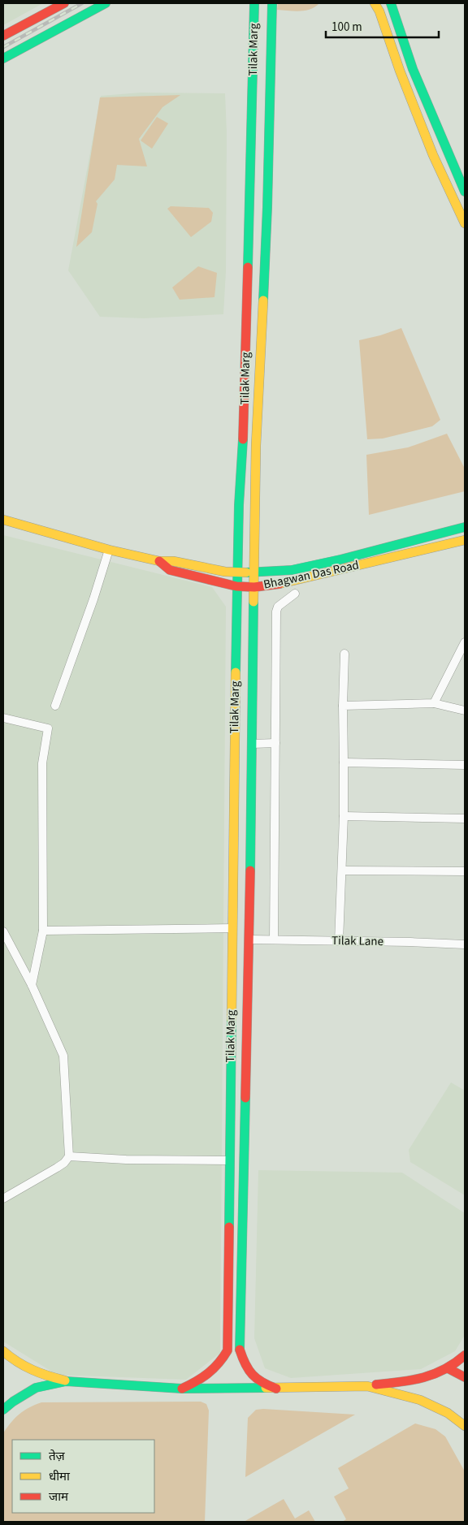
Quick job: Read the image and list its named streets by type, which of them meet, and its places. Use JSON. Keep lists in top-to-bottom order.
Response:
{
  "streets": {
    "main road": ["Tilak Marg", "Bhagwan Das Road"],
    "street": ["Tilak Lane"]
  },
  "crossings": [
    ["Tilak Marg", "Bhagwan Das Road"],
    ["Tilak Marg", "Tilak Lane"]
  ],
  "legend": ["तेज़", "धीमा", "जाम"],
  "scale_bar": "100 m"
}
